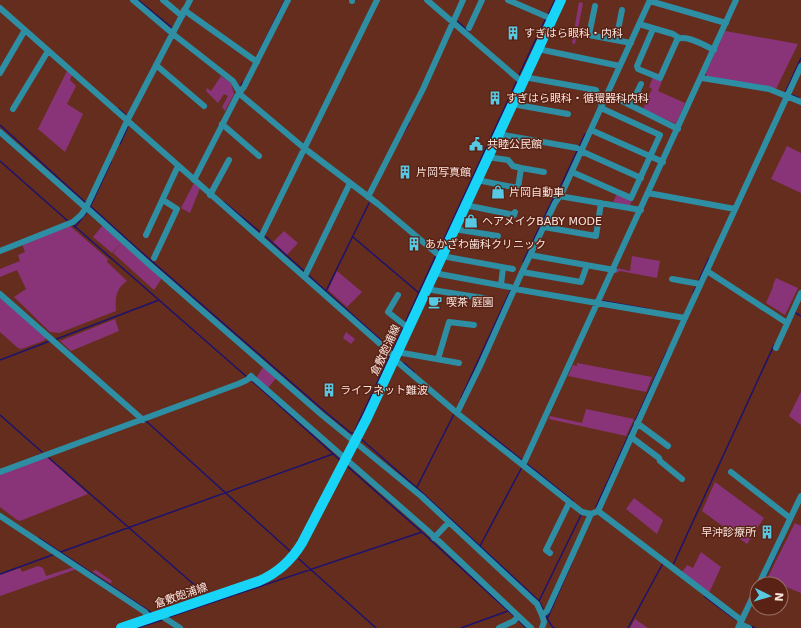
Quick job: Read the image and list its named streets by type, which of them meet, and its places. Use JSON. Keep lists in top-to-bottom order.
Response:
{
  "streets": {
    "main road": ["倉敷飽浦線"]
  },
  "places": {
    "building": [
      "すぎはら眼科・内科",
      "すぎはら眼科・循環器科内科",
      "片岡写真館",
      "あかざわ歯科クリニック",
      "ライフネット難波",
      "早沖診療所"
    ],
    "public building": ["共睦公民館"],
    "shop": ["片岡自動車", "ヘアメイクBABY MODE"],
    "cafe": ["喫茶 庭園"]
  },
  "north": "right"
}
